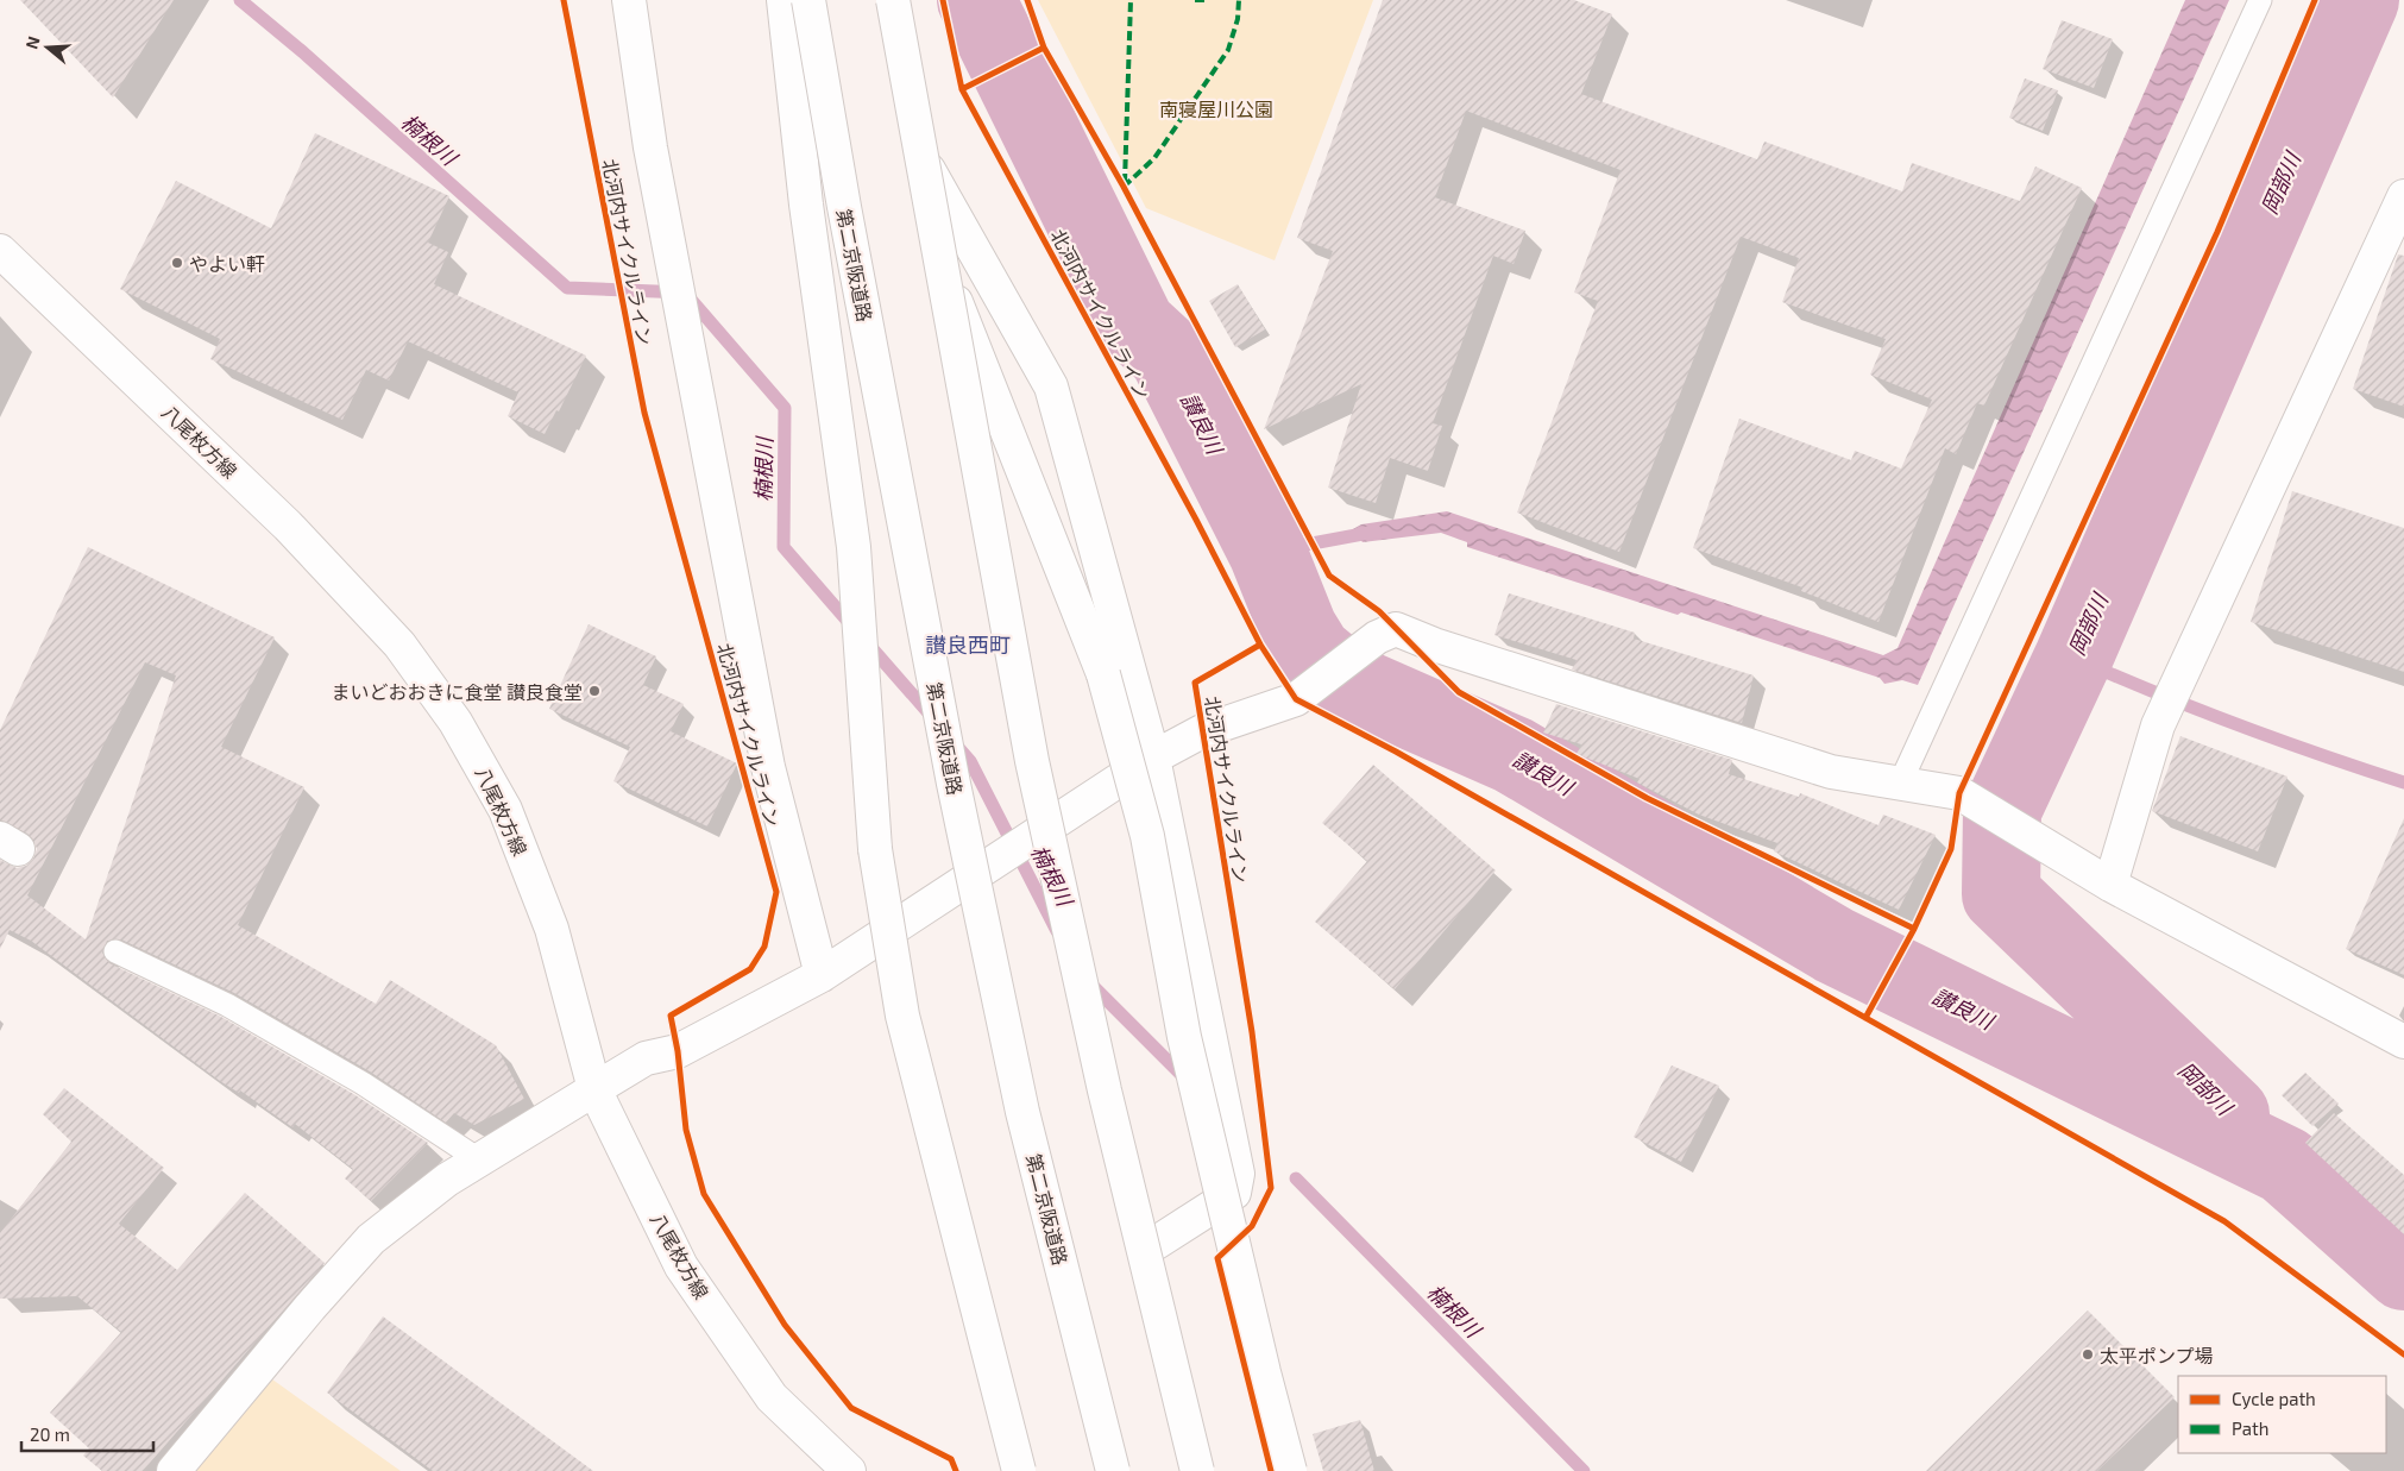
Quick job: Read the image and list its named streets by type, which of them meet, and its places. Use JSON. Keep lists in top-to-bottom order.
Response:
{
  "streets": {
    "main road": ["第二京阪道路", "八尾枚方線"],
    "cycle path": ["北河内サイクルライン"]
  },
  "districts": ["讃良西町"],
  "water": ["楠根川", "岡部川", "讃良川"],
  "parks": ["南寝屋川公園"],
  "places": ["やよい軒", "まいどおおきに食堂 讃良食堂", "太平ポンプ場"],
  "legend": ["Cycle path", "Path"],
  "scale_bar": "20 m",
  "north": "left"
}
